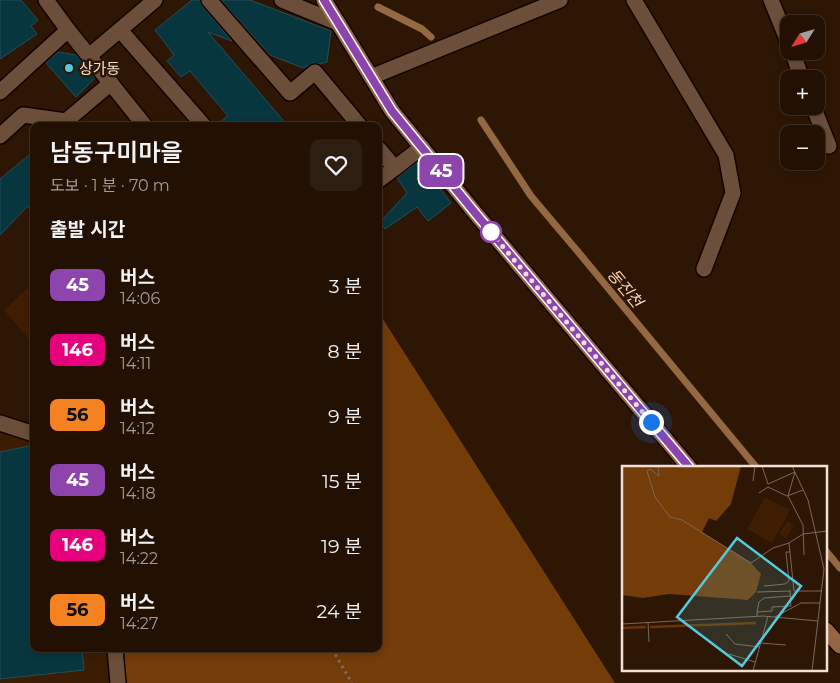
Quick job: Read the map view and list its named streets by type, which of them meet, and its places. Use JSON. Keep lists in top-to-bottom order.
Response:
{
  "water": ["동진천"],
  "places": ["상가동"],
  "lines": ["bus line 45"],
  "north": "bottom left",
  "page": {
    "on_map": "45",
    "map_buttons": ["+", "−"],
    "heading": [
      ["남동구미마을", "도보 · 1 분 · 70 m"],
      "출발 시간"
    ],
    "list": [
      {
        "mark": "45",
        "name": "버스",
        "note": "14:06",
        "value": "3 분"
      },
      {
        "mark": "146",
        "name": "버스",
        "note": "14:11",
        "value": "8 분"
      },
      {
        "mark": "56",
        "name": "버스",
        "note": "14:12",
        "value": "9 분"
      },
      {
        "mark": "45",
        "name": "버스",
        "note": "14:18",
        "value": "15 분"
      },
      {
        "mark": "146",
        "name": "버스",
        "note": "14:22",
        "value": "19 분"
      },
      {
        "mark": "56",
        "name": "버스",
        "note": "14:27",
        "value": "24 분"
      }
    ]
  }
}
